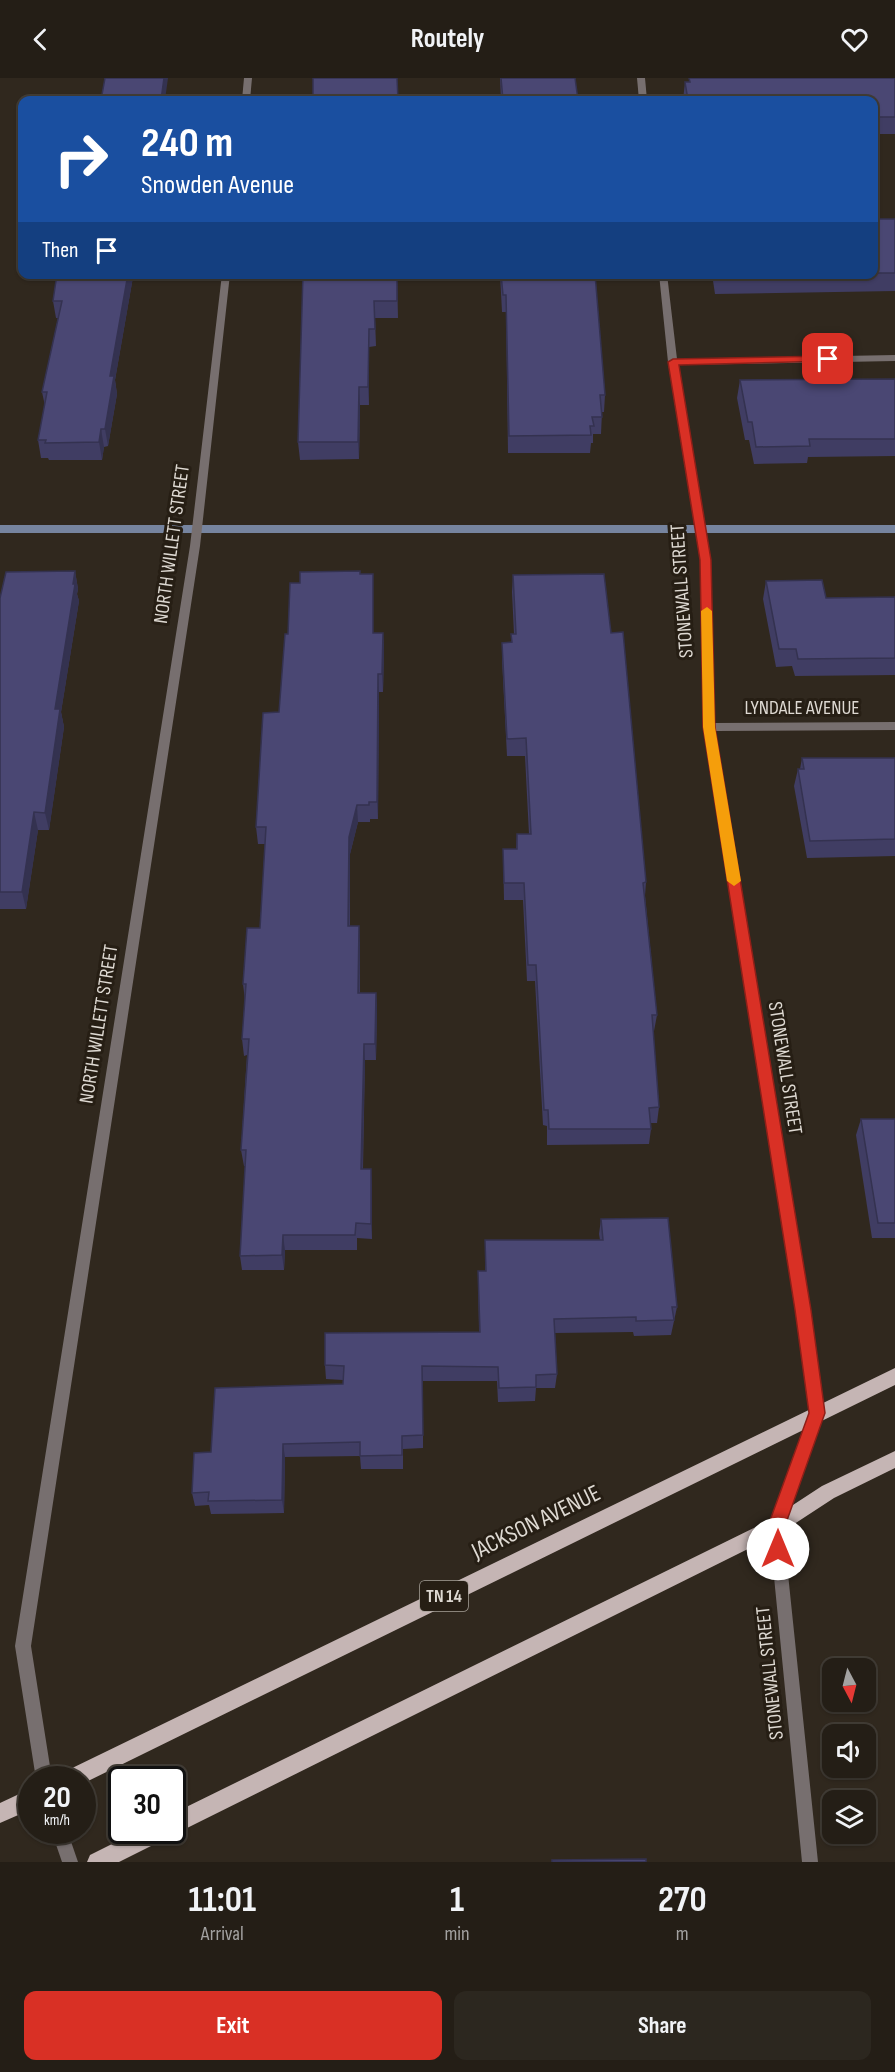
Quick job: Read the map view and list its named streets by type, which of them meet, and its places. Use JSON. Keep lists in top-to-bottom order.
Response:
{
  "streets": {
    "main road": ["JACKSON AVENUE", "TN 14"],
    "street": ["NORTH WILLETT STREET", "STONEWALL STREET", "LYNDALE AVENUE"]
  },
  "crossings": [
    ["STONEWALL STREET", "LYNDALE AVENUE"],
    ["STONEWALL STREET", "JACKSON AVENUE"]
  ],
  "north": "bottom",
  "page": {
    "header": "Routely",
    "turn": ["240 m", "Snowden Avenue"],
    "then": "Then",
    "speed": "20 km/h",
    "limit": "30",
    "eta": [
      "11:01",
      "Arrival",
      "1",
      "min",
      "270",
      "m"
    ],
    "buttons": ["Exit", "Share"]
  }
}
